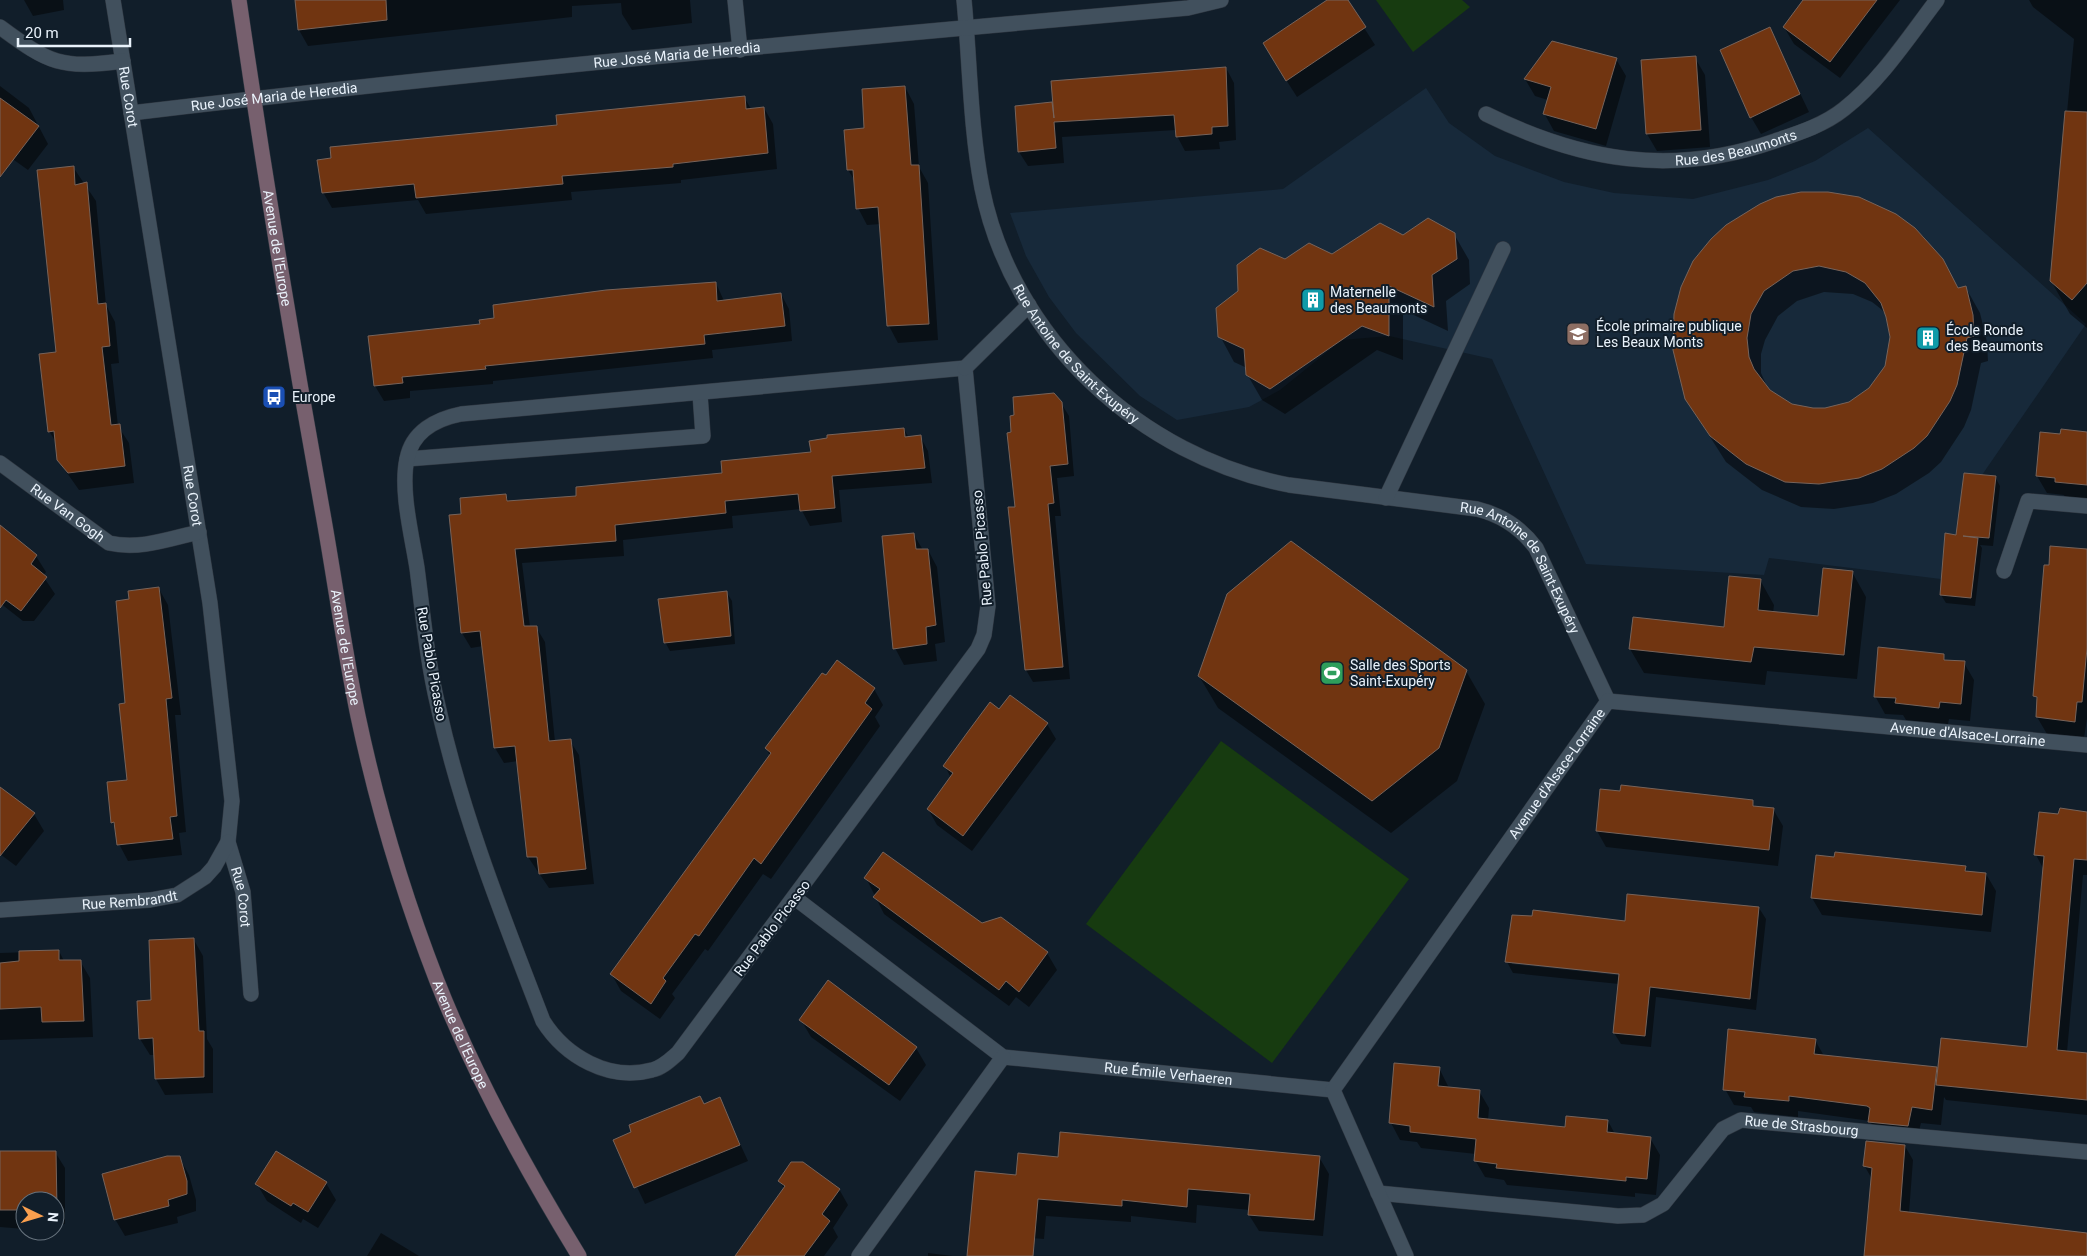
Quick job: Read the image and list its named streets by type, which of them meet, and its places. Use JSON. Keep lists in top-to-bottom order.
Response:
{
  "streets": {
    "street": [
      "Rue José Maria de Heredia",
      "Rue Corot",
      "Rue des Beaumonts",
      "Avenue de l'Europe",
      "Rue Antoine de Saint-Exupéry",
      "Rue Van Gogh",
      "Rue Pablo Picasso",
      "Avenue d'Alsace-Lorraine",
      "Rue Rembrandt",
      "Rue Émile Verhaeren",
      "Rue de Strasbourg"
    ]
  },
  "crossings": [
    ["Rue José Maria de Heredia", "Rue Corot"],
    ["Rue José Maria de Heredia", "Avenue de l'Europe"],
    ["Rue José Maria de Heredia", "Rue Antoine de Saint-Exupéry"],
    ["Rue Corot", "Rue Van Gogh"],
    ["Rue Corot", "Rue Rembrandt"],
    ["Rue Antoine de Saint-Exupéry", "Avenue d'Alsace-Lorraine"],
    ["Avenue d'Alsace-Lorraine", "Rue Émile Verhaeren"]
  ],
  "places": {
    "building": ["Maternelle des Beaumonts", "École Ronde des Beaumonts"],
    "school or university": ["École primaire publique Les Beaux Monts"],
    "bus stop": ["Europe"],
    "sports": ["Salle des Sports Saint-Exupéry"]
  },
  "scale_bar": "20 m",
  "north": "right"
}
